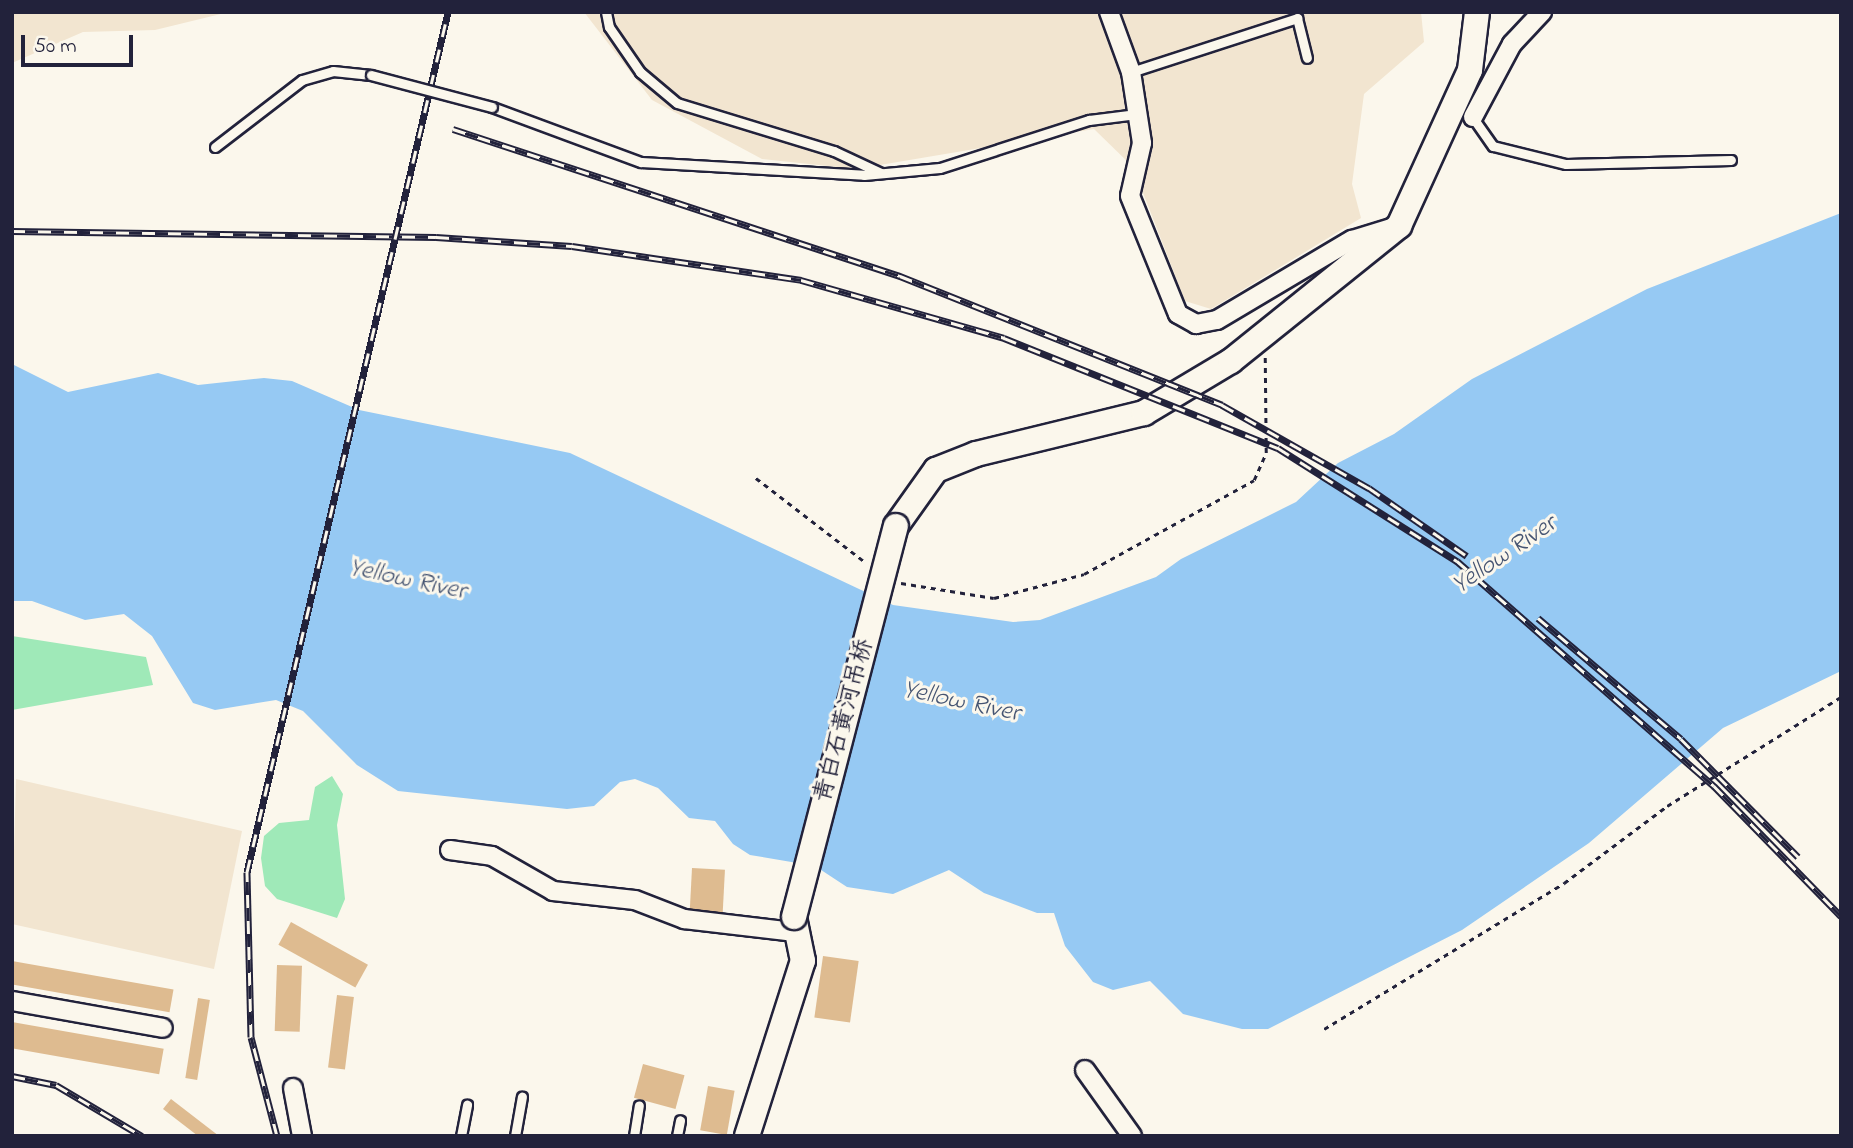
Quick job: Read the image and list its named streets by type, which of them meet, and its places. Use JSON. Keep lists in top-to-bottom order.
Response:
{
  "streets": {
    "street": ["青白石黄河吊桥"]
  },
  "water": ["Yellow River"],
  "scale_bar": "50 m"
}
